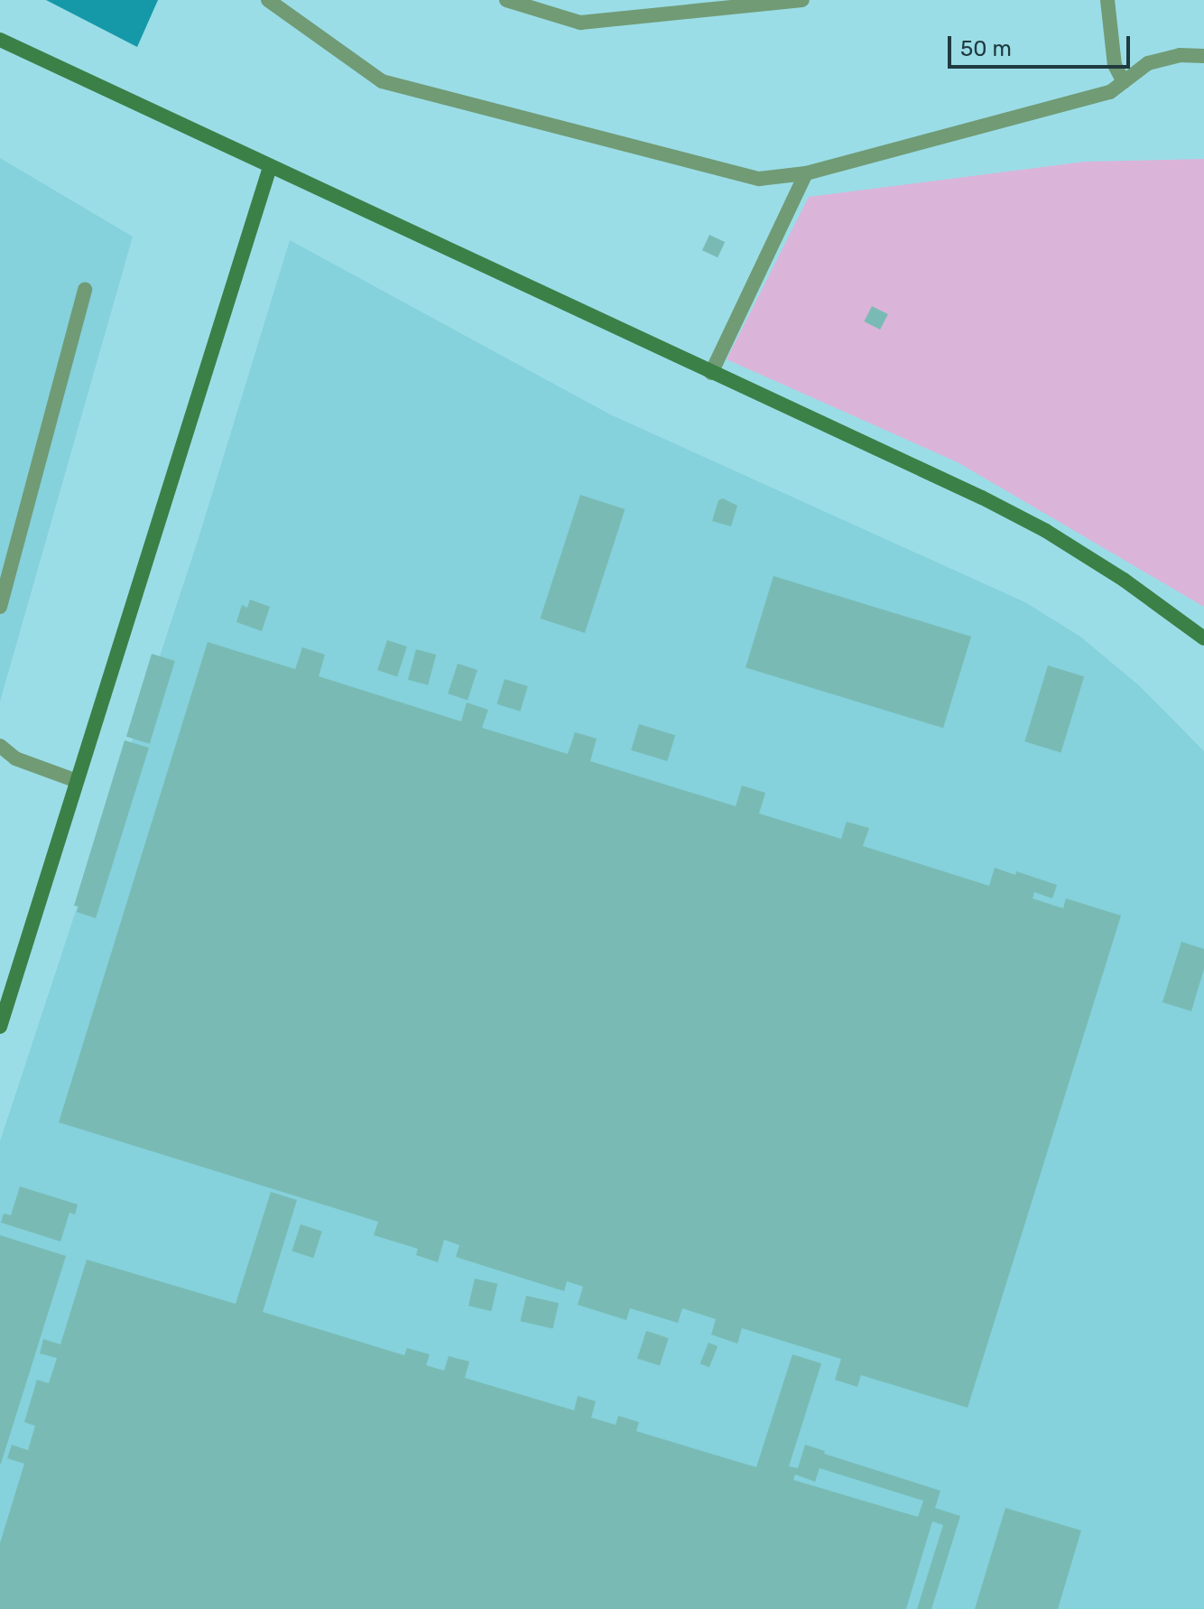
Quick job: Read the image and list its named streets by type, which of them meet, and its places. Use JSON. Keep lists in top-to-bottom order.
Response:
{
  "scale_bar": "50 m"
}
